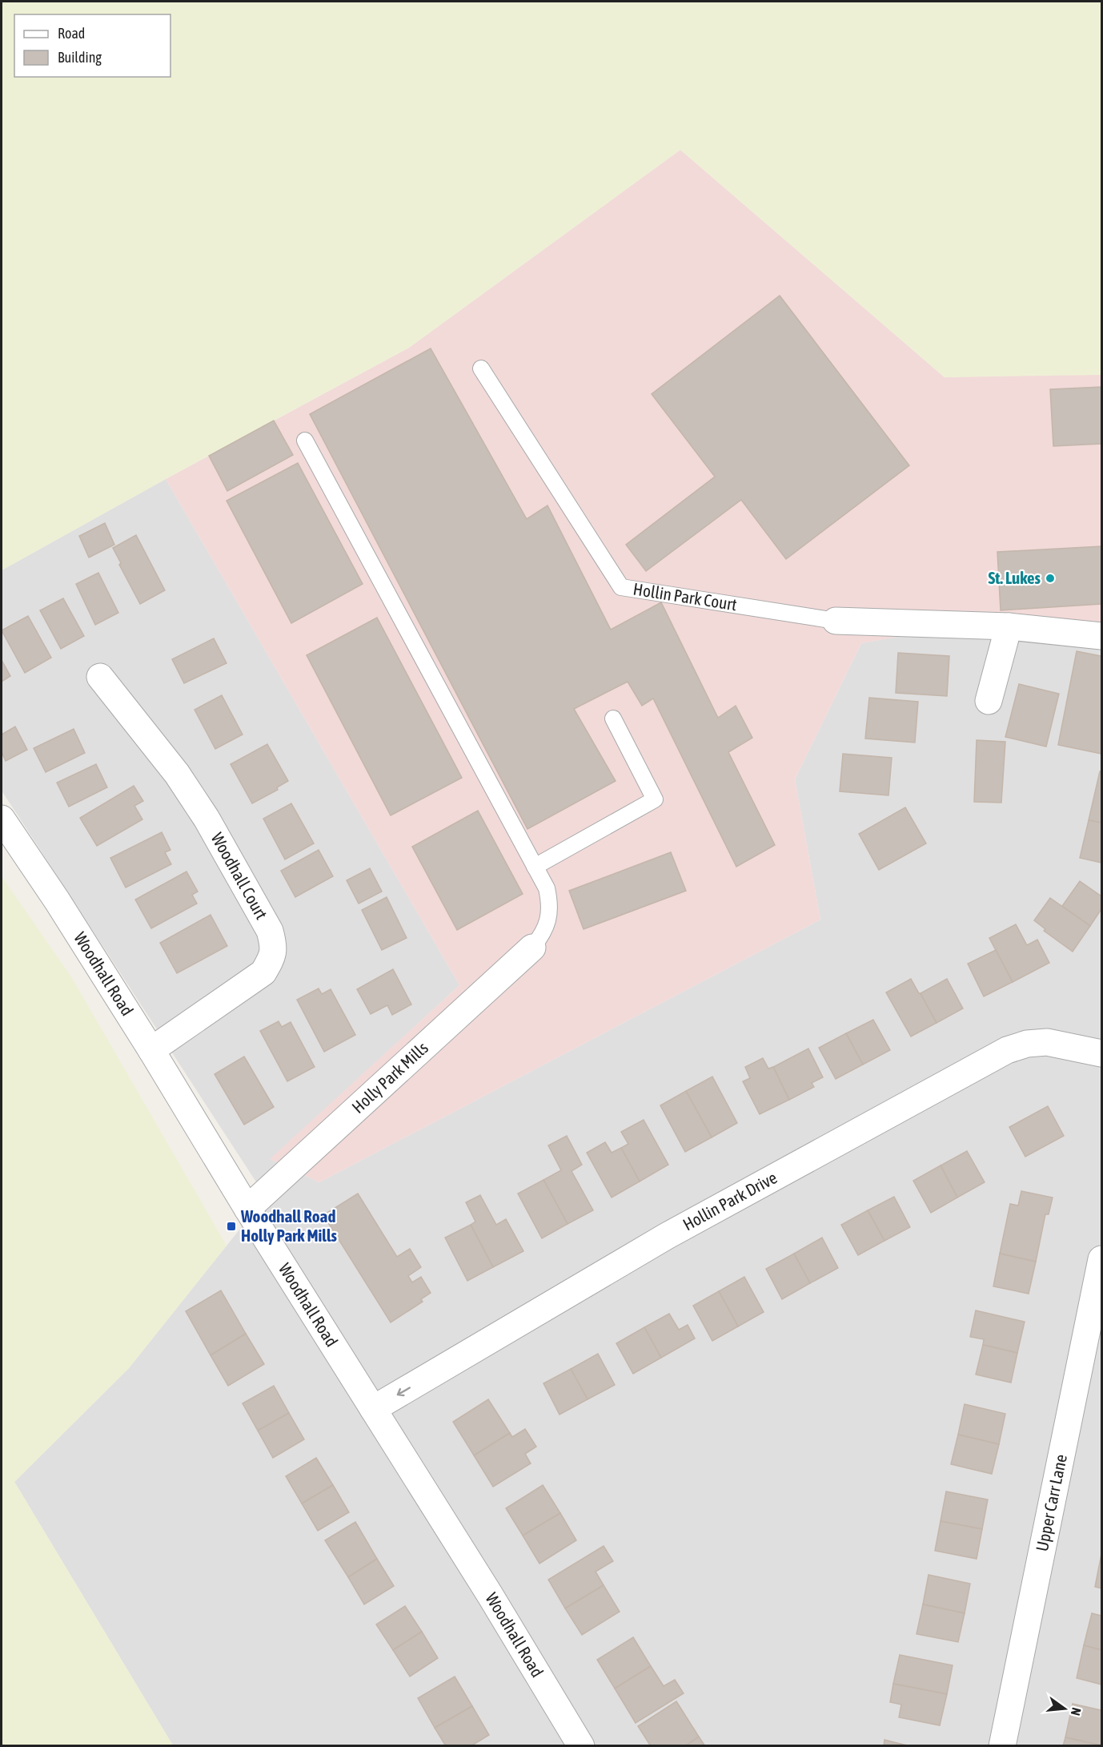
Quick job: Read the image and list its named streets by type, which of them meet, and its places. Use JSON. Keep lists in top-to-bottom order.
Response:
{
  "streets": {
    "street": [
      "Hollin Park Court",
      "Woodhall Court",
      "Woodhall Road",
      "Holly Park Mills",
      "Hollin Park Drive",
      "Upper Carr Lane"
    ]
  },
  "crossings": [
    ["Woodhall Court", "Woodhall Road"],
    ["Woodhall Road", "Holly Park Mills"],
    ["Woodhall Road", "Hollin Park Drive"]
  ],
  "one_way": ["Hollin Park Drive"],
  "places": {
    "other": ["St. Lukes"],
    "transit": ["Woodhall Road Holly Park Mills"]
  },
  "legend": ["Road", "Building"],
  "north": "right"
}
